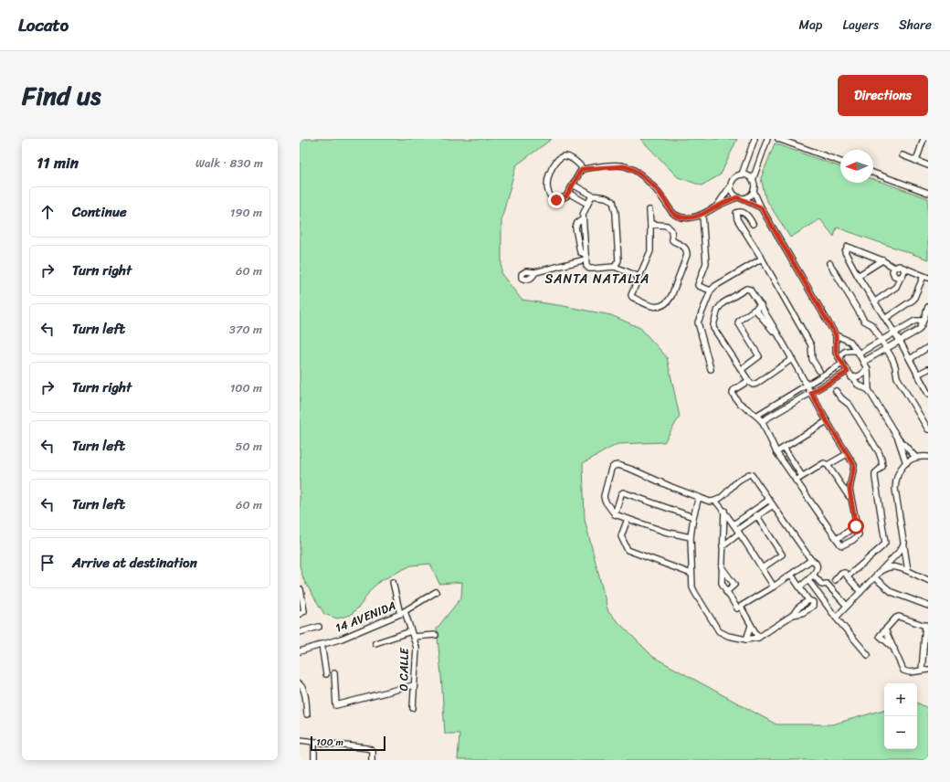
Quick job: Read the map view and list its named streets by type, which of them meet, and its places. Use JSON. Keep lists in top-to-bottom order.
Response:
{
  "streets": {
    "street": ["14 AVENIDA", "0 CALLE"]
  },
  "crossings": [
    ["14 AVENIDA", "0 CALLE"]
  ],
  "districts": ["SANTA NATALIA"],
  "scale_bar": "100 m",
  "north": "left",
  "page": {
    "header": "Locato",
    "nav": ["Map", "Layers", "Share"],
    "title": "Find us",
    "buttons": "Directions",
    "heading": ["11 min", "Walk · 830 m"],
    "list": [
      ["Continue", "190 m"],
      ["Turn right", "60 m"],
      ["Turn left", "370 m"],
      ["Turn right", "100 m"],
      ["Turn left", "50 m"],
      ["Turn left", "60 m"],
      "Arrive at destination"
    ],
    "map_buttons": ["+", "−"],
    "scale": "100 m"
  }
}
